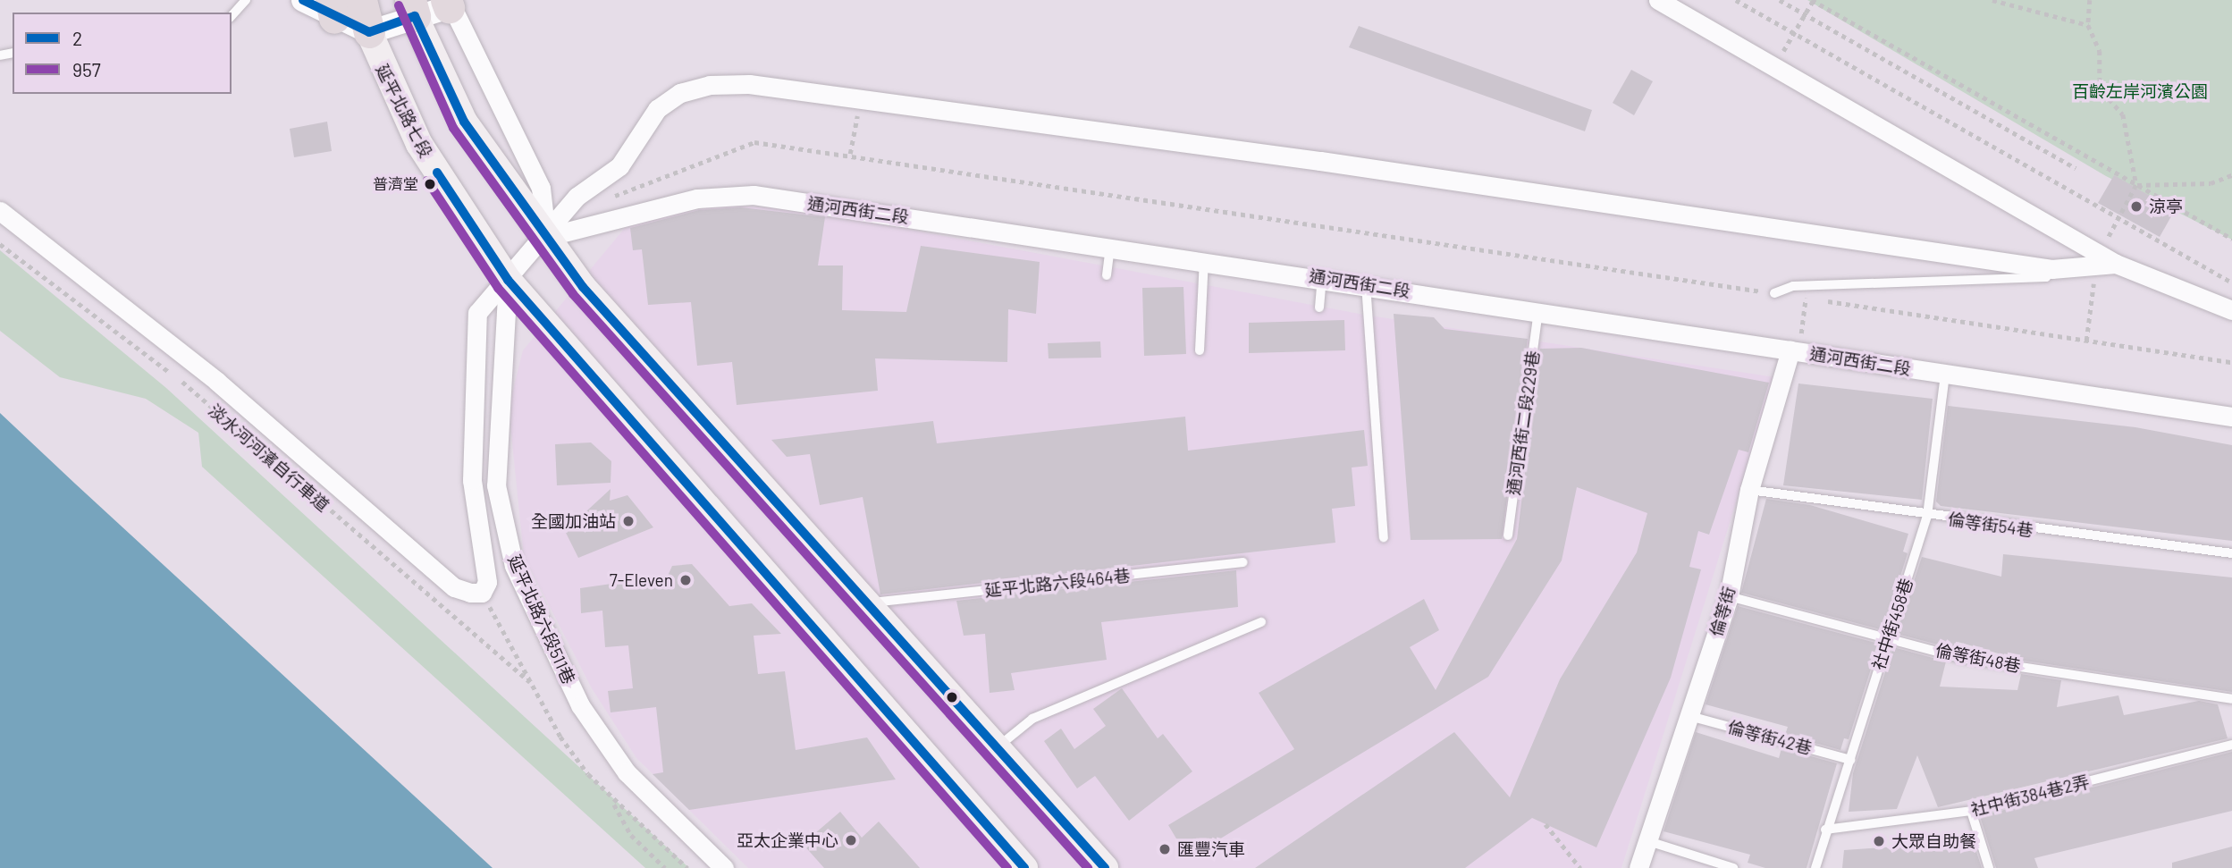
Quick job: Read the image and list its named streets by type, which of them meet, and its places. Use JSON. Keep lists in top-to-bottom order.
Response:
{
  "streets": {
    "main road": ["延平北路七段"],
    "street": ["通河西街二段", "倫等街", "延平北路六段511巷"],
    "lane": [
      "通河西街二段229巷",
      "倫等街54巷",
      "延平北路六段464巷",
      "社中街458巷",
      "倫等街48巷",
      "倫等街42巷",
      "社中街384巷2弄"
    ],
    "path": ["淡水河河濱自行車道"]
  },
  "crossings": [
    ["延平北路七段", "延平北路六段511巷"],
    ["通河西街二段", "通河西街二段229巷"],
    ["通河西街二段", "倫等街"],
    ["通河西街二段", "社中街458巷"],
    ["倫等街54巷", "倫等街"],
    ["倫等街54巷", "社中街458巷"],
    ["倫等街", "倫等街48巷"],
    ["倫等街", "倫等街42巷"],
    ["社中街458巷", "倫等街48巷"],
    ["社中街458巷", "倫等街42巷"],
    ["社中街458巷", "社中街384巷2弄"]
  ],
  "parks": ["百齡左岸河濱公園"],
  "places": [
    "普濟堂",
    "涼亭",
    "全國加油站",
    "7-Eleven",
    "亞太企業中心",
    "大眾自助餐",
    "匯豐汽車"
  ],
  "lines": ["transit line 2", "transit line 957"],
  "legend": ["2", "957"]
}
